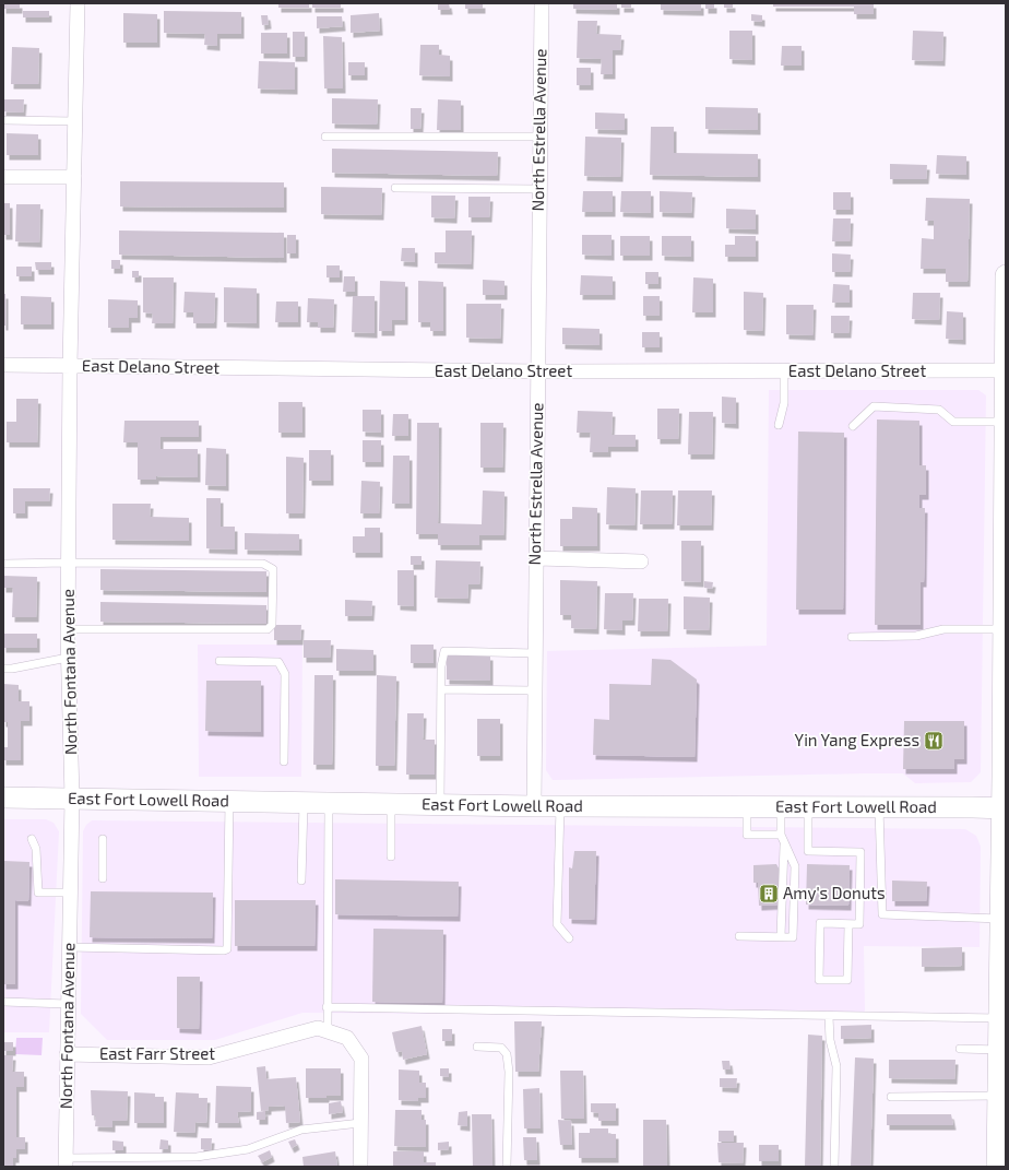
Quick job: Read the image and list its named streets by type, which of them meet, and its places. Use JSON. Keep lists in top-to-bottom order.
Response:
{
  "streets": {
    "main road": ["East Fort Lowell Road"],
    "street": [
      "North Estrella Avenue",
      "East Delano Street",
      "North Fontana Avenue",
      "East Farr Street"
    ]
  },
  "crossings": [
    ["North Estrella Avenue", "East Delano Street"],
    ["North Estrella Avenue", "East Fort Lowell Road"],
    ["East Delano Street", "North Fontana Avenue"],
    ["North Fontana Avenue", "East Fort Lowell Road"],
    ["North Fontana Avenue", "East Farr Street"]
  ],
  "places": {
    "restaurant": ["Yin Yang Express"],
    "building": ["Amy's Donuts"]
  }
}
